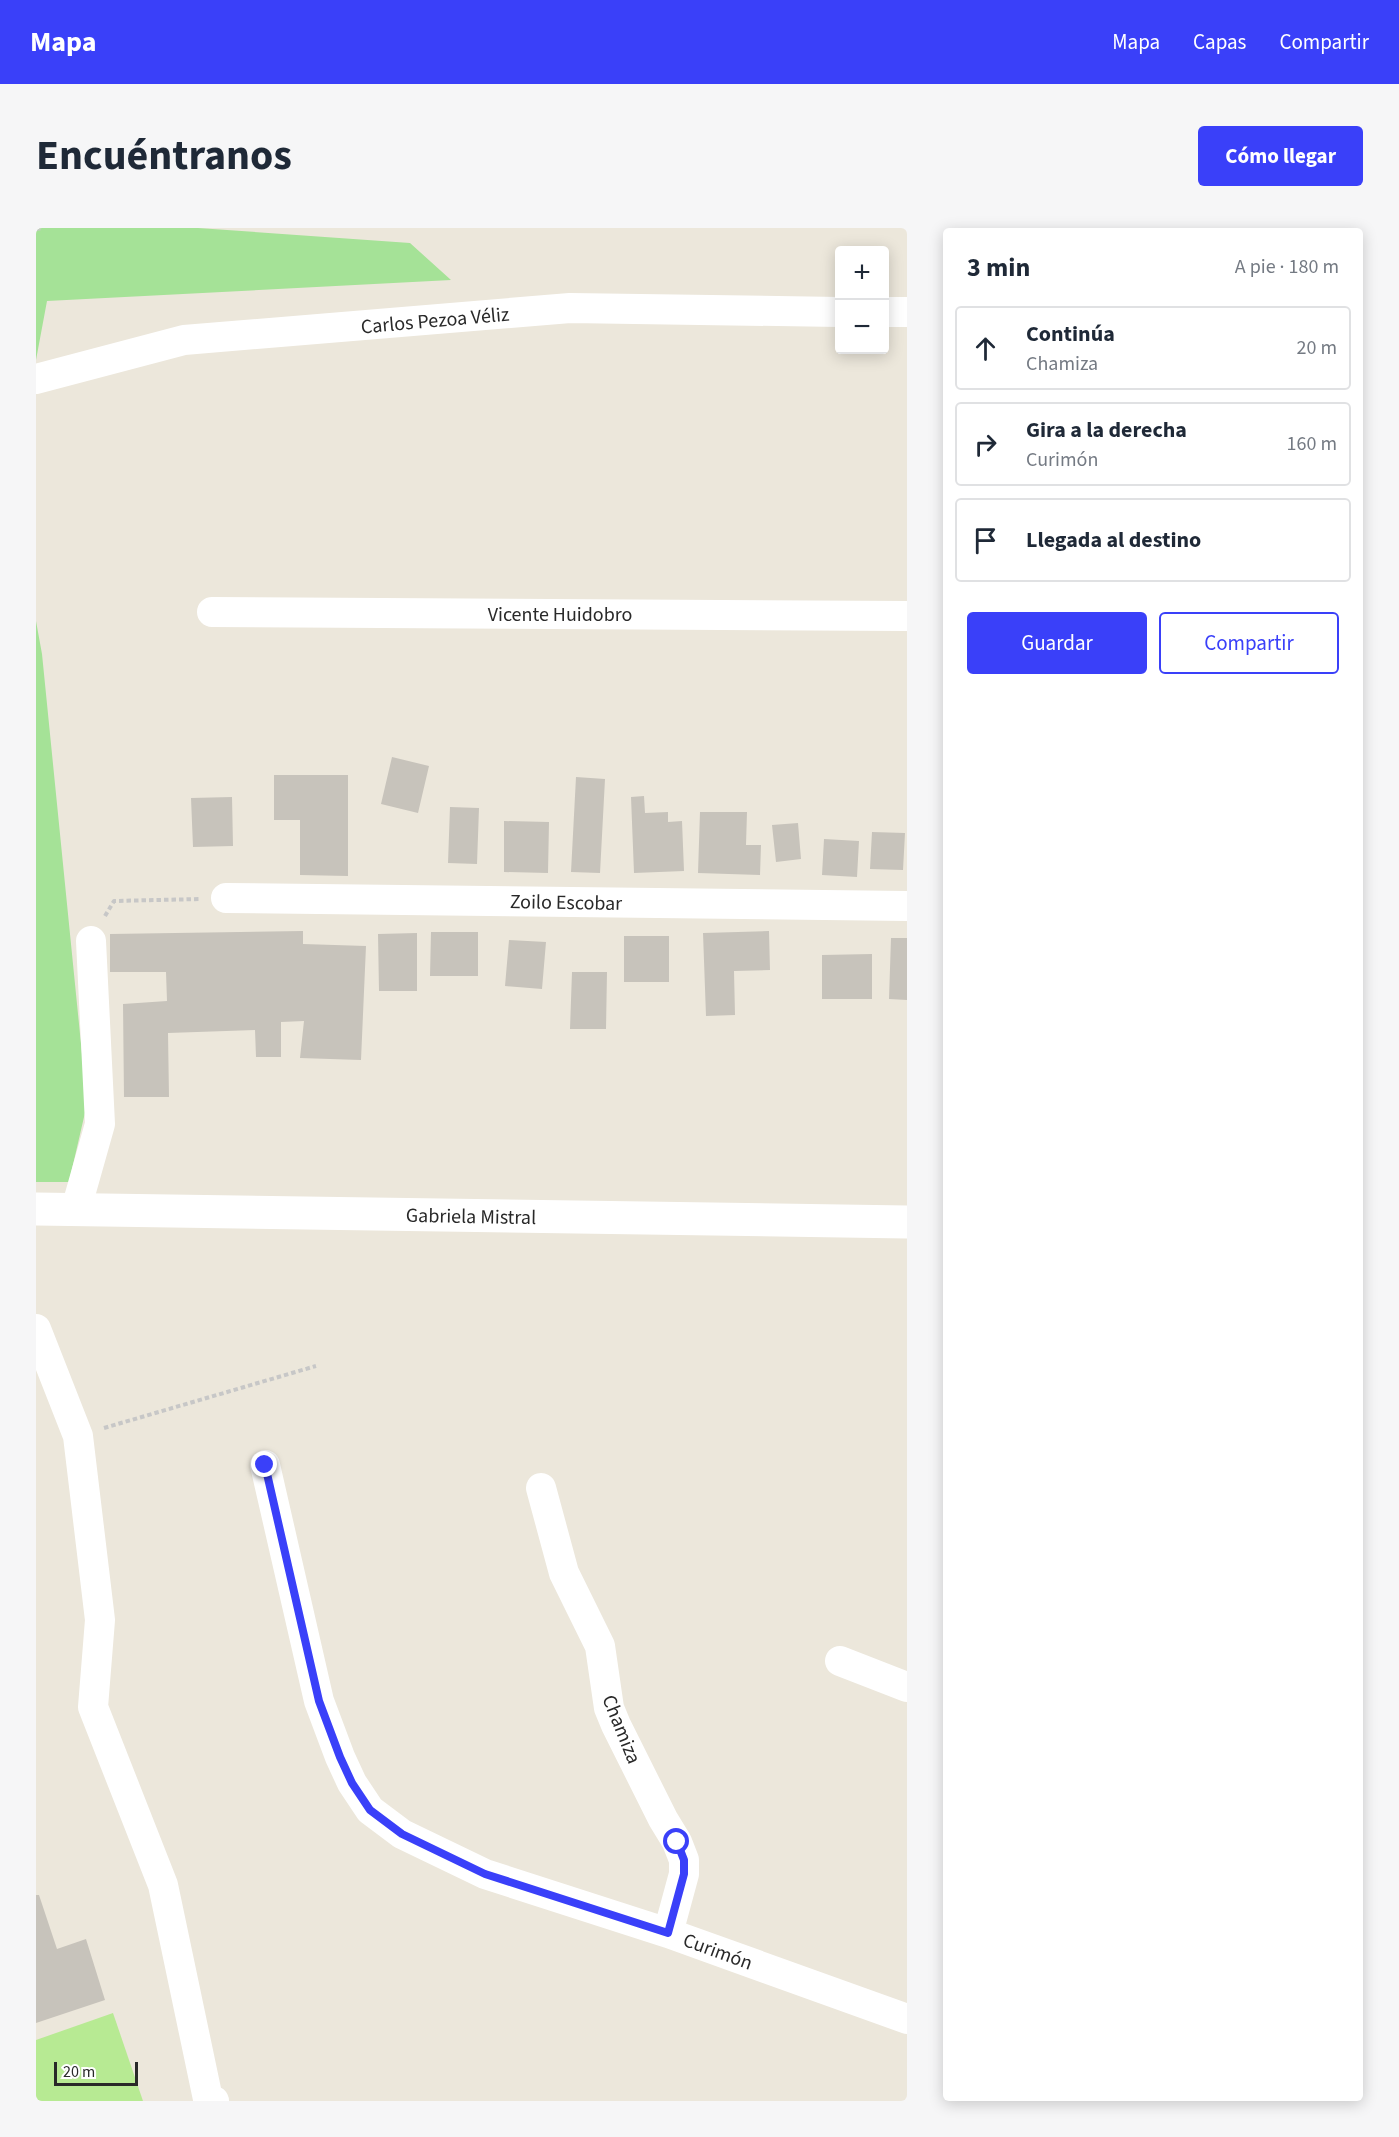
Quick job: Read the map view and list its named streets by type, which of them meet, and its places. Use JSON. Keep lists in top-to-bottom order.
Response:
{
  "streets": {
    "street": [
      "Carlos Pezoa Véliz",
      "Vicente Huidobro",
      "Zoilo Escobar",
      "Gabriela Mistral",
      "Chamiza",
      "Curimón"
    ]
  },
  "crossings": [
    ["Chamiza", "Curimón"]
  ],
  "scale_bar": "20 m",
  "page": {
    "header": "Mapa",
    "nav": ["Mapa", "Capas", "Compartir"],
    "title": "Encuéntranos",
    "buttons": [
      "Cómo llegar",
      ["Guardar", "Compartir"]
    ],
    "heading": ["3 min", "A pie · 180 m"],
    "map_buttons": ["+", "−"],
    "list": [
      ["Continúa", "Chamiza", "20 m"],
      ["Gira a la derecha", "Curimón", "160 m"],
      "Llegada al destino"
    ],
    "scale": "20 m"
  }
}
